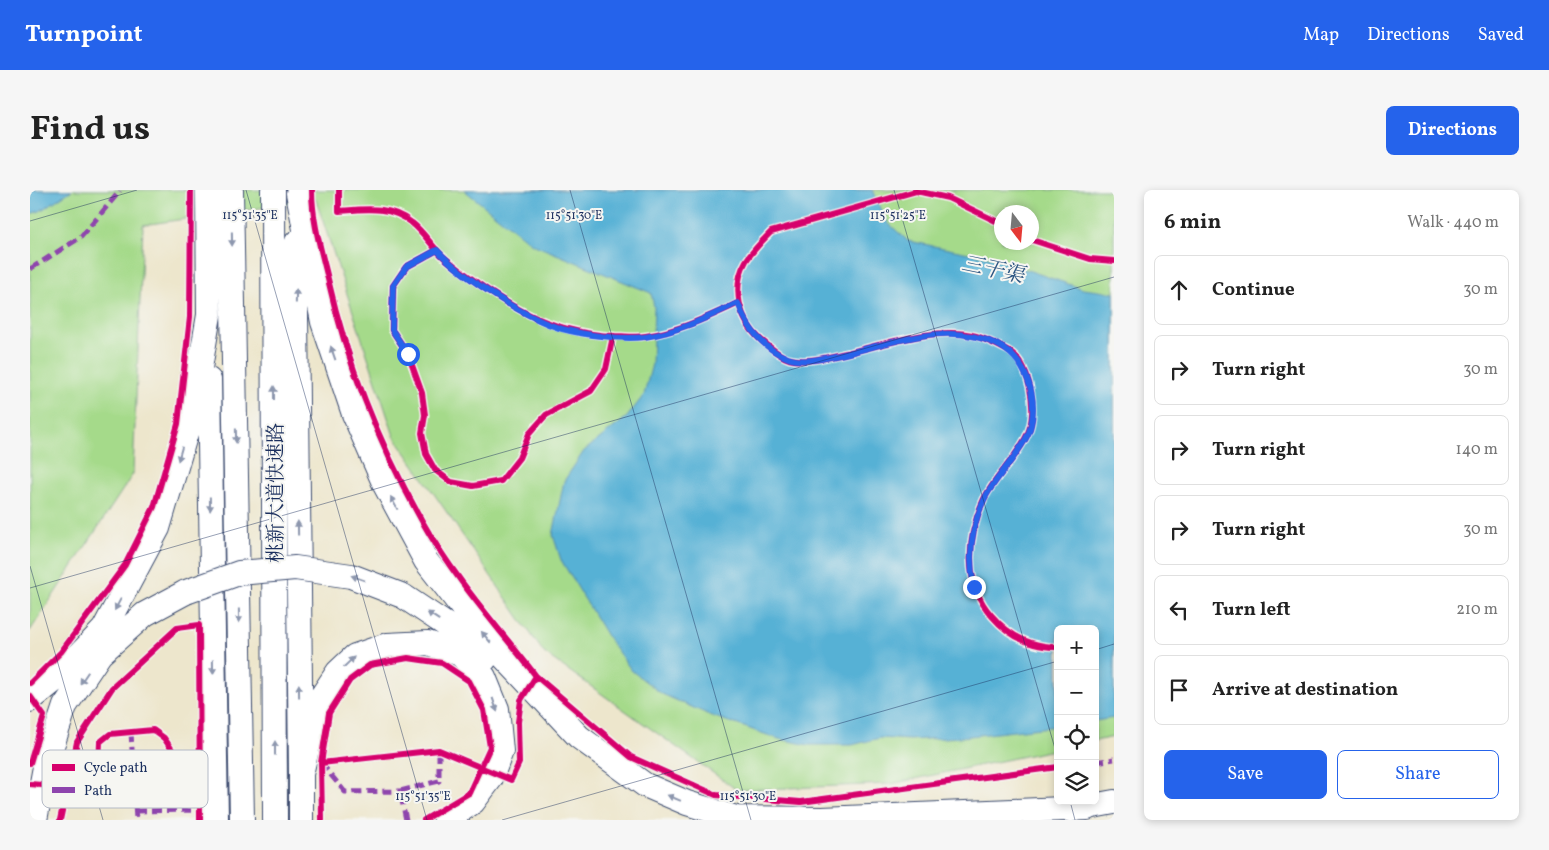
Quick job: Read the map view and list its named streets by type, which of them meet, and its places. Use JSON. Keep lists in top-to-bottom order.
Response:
{
  "streets": {
    "highway": ["桃新大道快速路"]
  },
  "water": ["三干渠"],
  "legend": ["Cycle path", "Path"],
  "north": "bottom",
  "page": {
    "header": "Turnpoint",
    "nav": ["Map", "Directions", "Saved"],
    "title": "Find us",
    "buttons": [
      "Directions",
      ["Save", "Share"]
    ],
    "heading": ["6 min", "Walk · 440 m"],
    "list": [
      ["Continue", "30 m"],
      ["Turn right", "30 m"],
      ["Turn right", "140 m"],
      ["Turn right", "30 m"],
      ["Turn left", "210 m"],
      "Arrive at destination"
    ],
    "map_buttons": ["+", "−"]
  },
  "coordinates": ["115°51'35\"E", "115°51'30\"E", "115°51'25\"E"]
}
